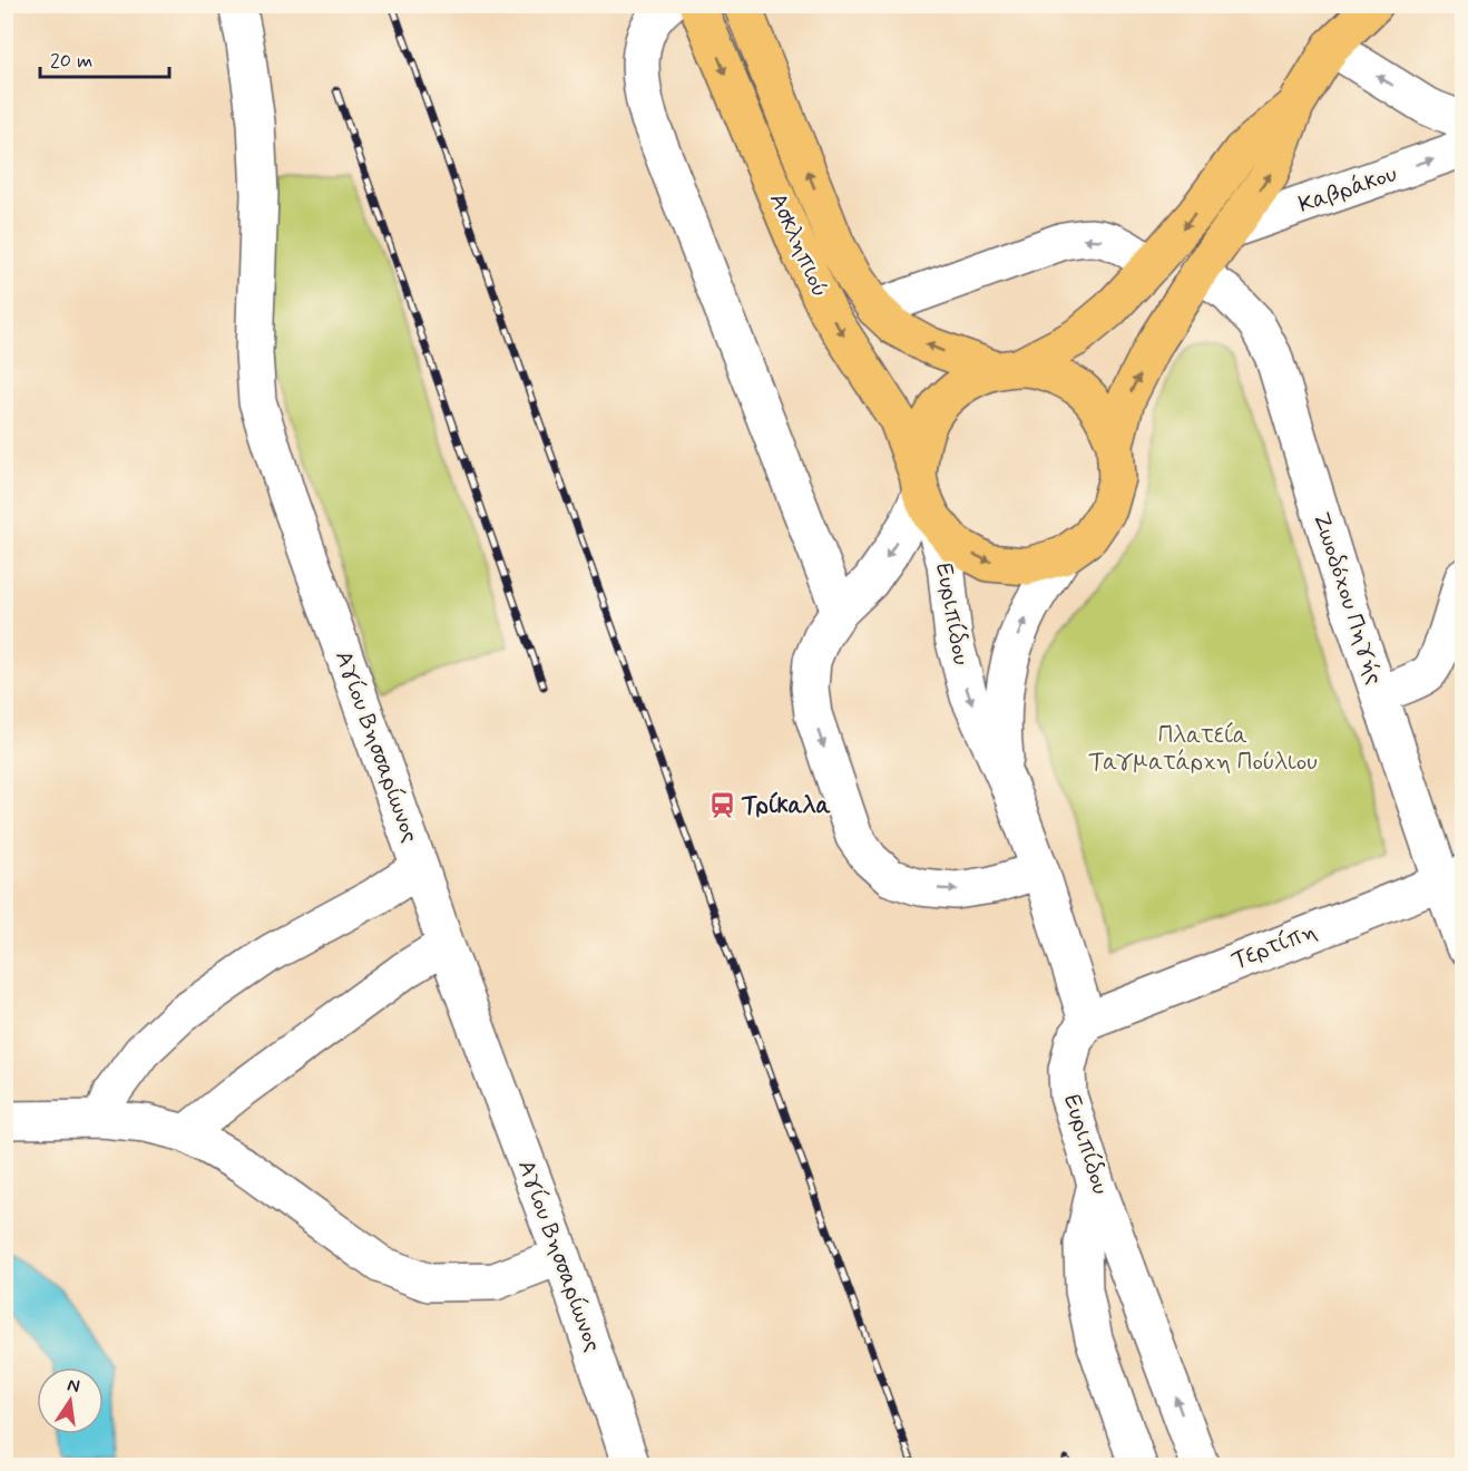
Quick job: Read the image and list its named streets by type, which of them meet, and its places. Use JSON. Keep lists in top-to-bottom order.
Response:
{
  "streets": {
    "main road": ["Ασκληπιού"],
    "street": [
      "Καβράκου",
      "Ζωοδόχου Πηγής",
      "Ευριπίδου",
      "Αγίου Βησσαρίωνος",
      "Τερτίπη"
    ]
  },
  "crossings": [
    ["Καβράκου", "Ασκληπιού"],
    ["Ασκληπιού", "Ζωοδόχου Πηγής"],
    ["Ασκληπιού", "Ευριπίδου"],
    ["Ζωοδόχου Πηγής", "Τερτίπη"],
    ["Ευριπίδου", "Τερτίπη"]
  ],
  "one_way": ["Καβράκου"],
  "parks": ["Πλατεία Ταγματάρχη Πούλιου"],
  "places": {
    "station": ["Τρίκαλα"]
  },
  "scale_bar": "20 m",
  "north": "top"
}
